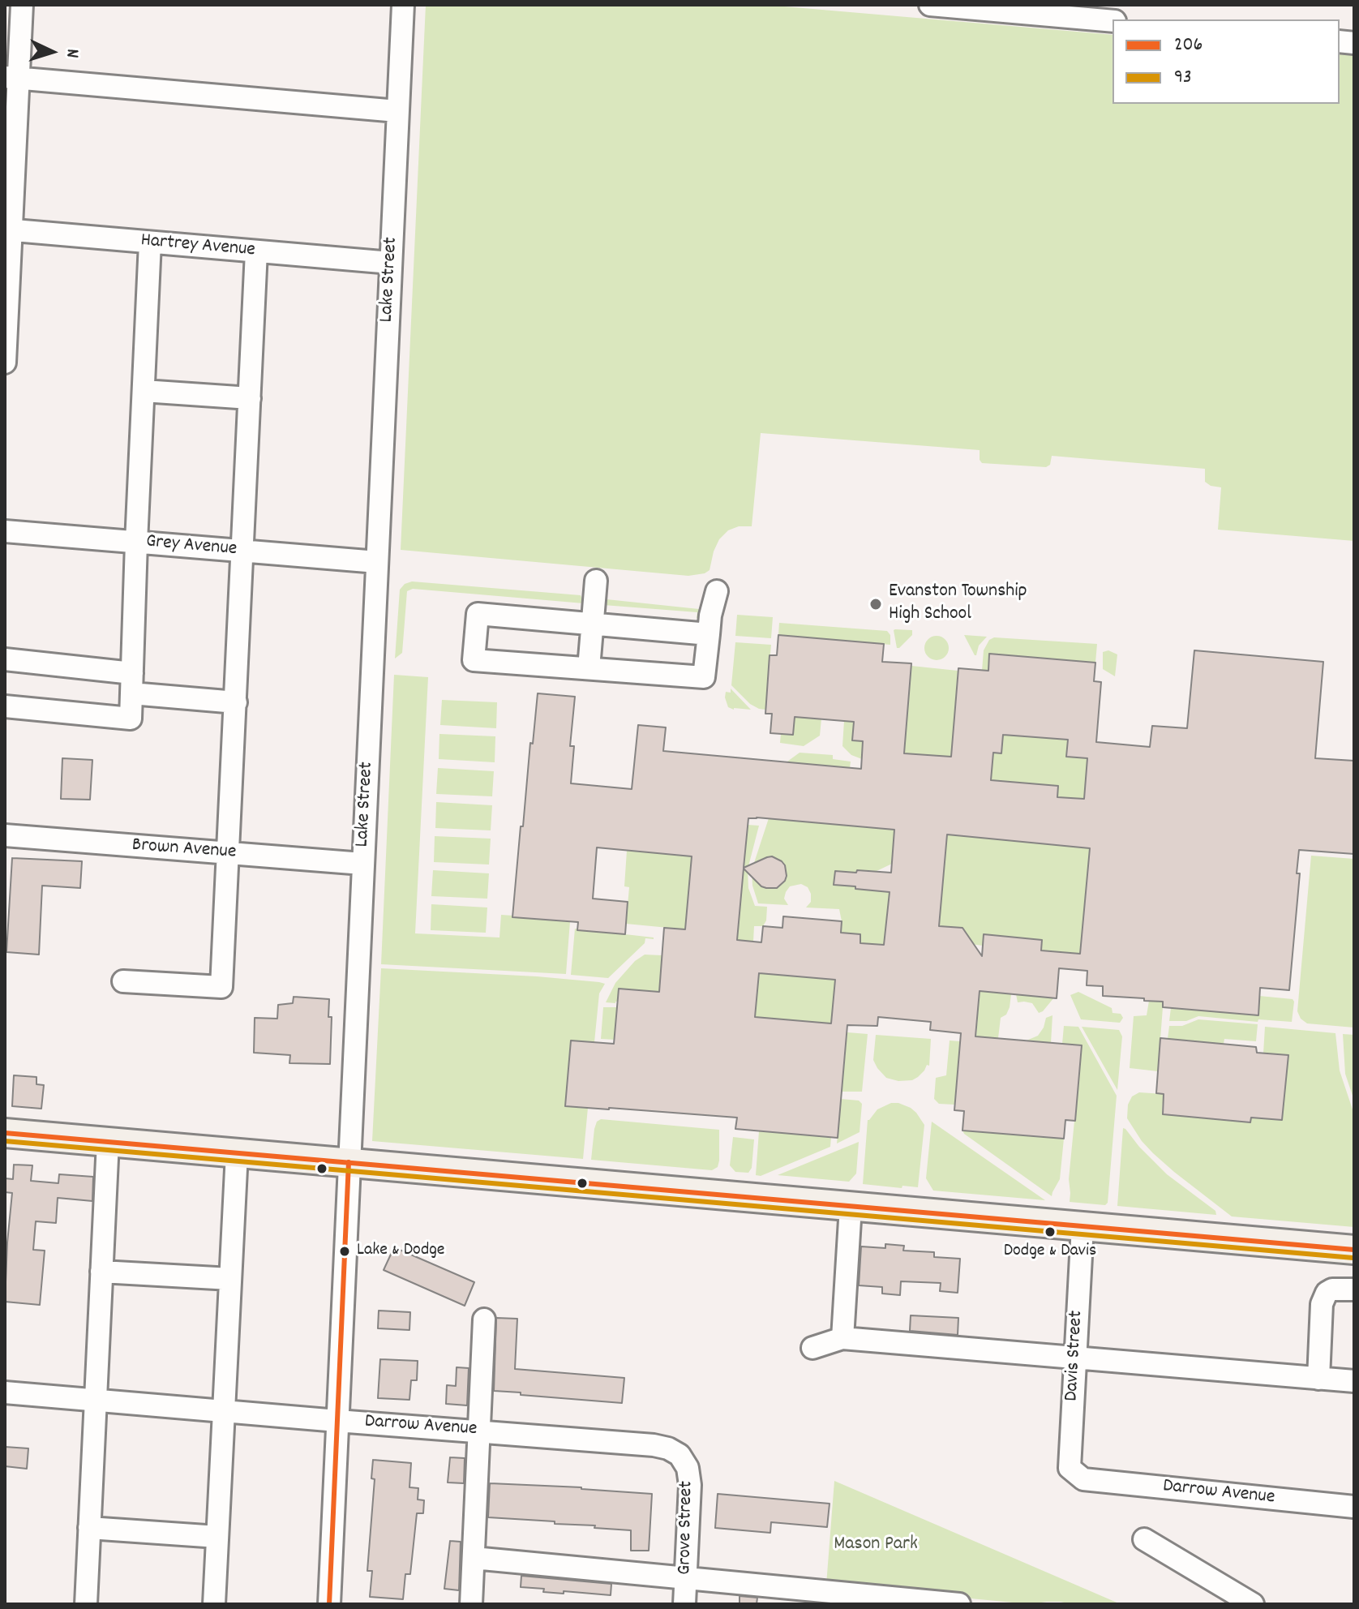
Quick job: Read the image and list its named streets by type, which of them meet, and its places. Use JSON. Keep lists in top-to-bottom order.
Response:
{
  "streets": {
    "street": [
      "Hartrey Avenue",
      "Lake Street",
      "Grey Avenue",
      "Brown Avenue",
      "Davis Street",
      "Darrow Avenue",
      "Grove Street"
    ]
  },
  "crossings": [
    ["Hartrey Avenue", "Lake Street"],
    ["Lake Street", "Grey Avenue"],
    ["Lake Street", "Brown Avenue"],
    ["Lake Street", "Darrow Avenue"],
    ["Davis Street", "Darrow Avenue"],
    ["Darrow Avenue", "Grove Street"]
  ],
  "parks": ["Mason Park"],
  "places": ["Evanston Township High School", "Dodge & Davis", "Lake & Dodge"],
  "lines": ["transit line 206", "transit line 93"],
  "legend": ["206", "93"],
  "north": "right"
}
